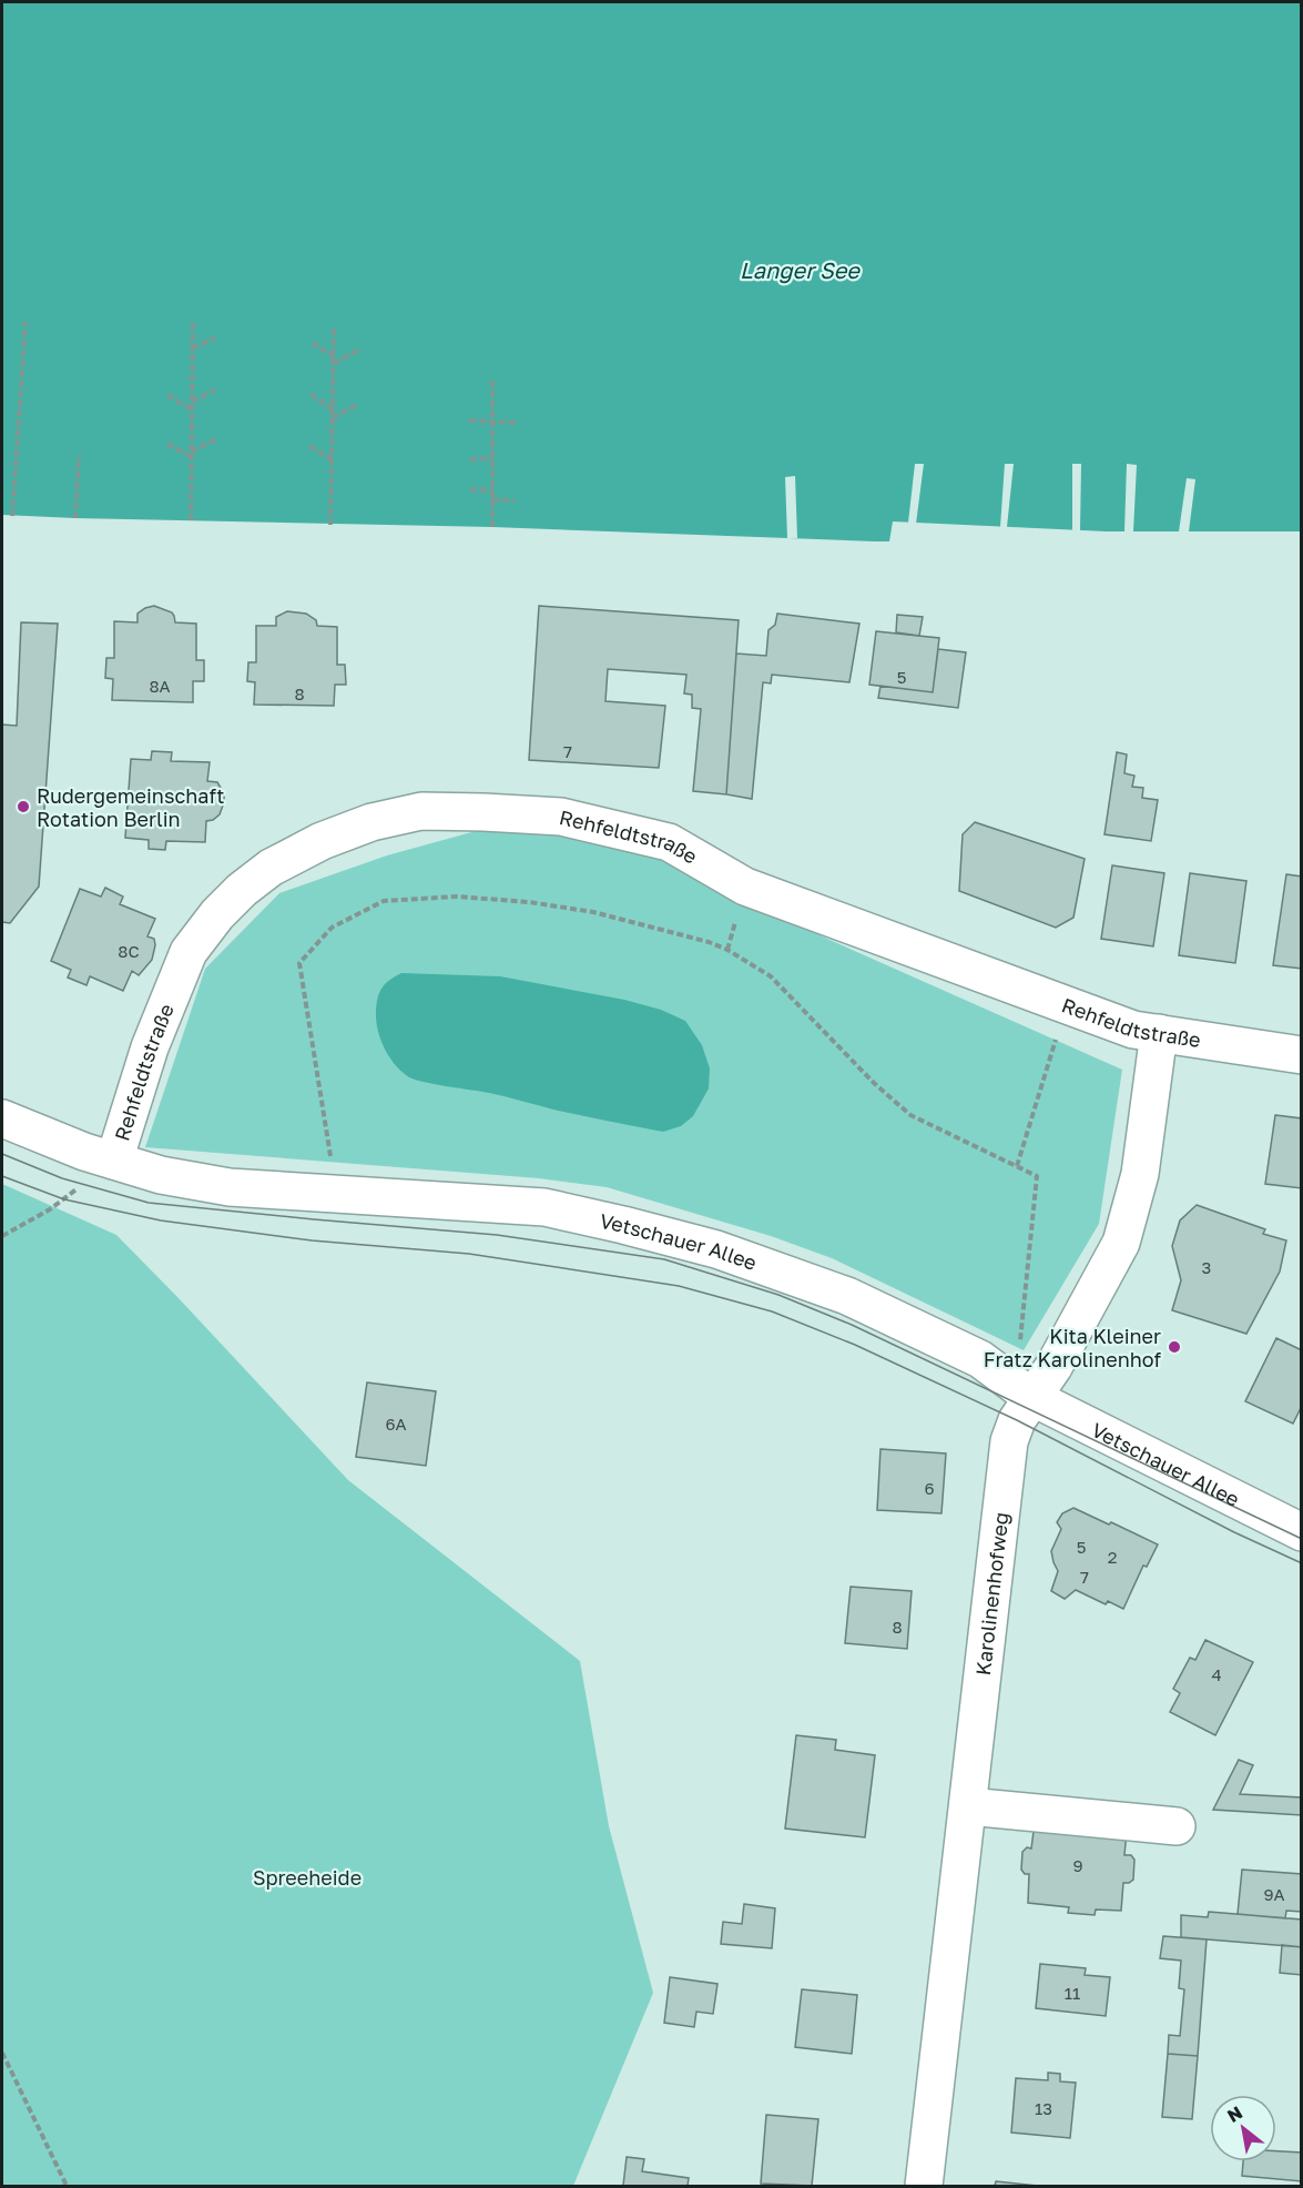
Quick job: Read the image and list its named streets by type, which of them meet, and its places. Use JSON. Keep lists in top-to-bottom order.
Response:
{
  "streets": {
    "street": ["Rehfeldtstraße", "Vetschauer Allee", "Karolinenhofweg"]
  },
  "crossings": [
    ["Rehfeldtstraße", "Vetschauer Allee"],
    ["Rehfeldtstraße", "Karolinenhofweg"],
    ["Vetschauer Allee", "Karolinenhofweg"]
  ],
  "water": ["Langer See"],
  "parks": ["Spreeheide"],
  "places": ["Rudergemeinschaft Rotation Berlin", "Kita Kleiner Fratz Karolinenhof"],
  "house_numbers": [
    "5",
    "8A",
    "8",
    "7",
    "8C",
    "3",
    "6A",
    "6",
    "5",
    "2",
    "7",
    "8",
    "4",
    "9",
    "9A",
    "11",
    "13"
  ],
  "north": "top left"
}
